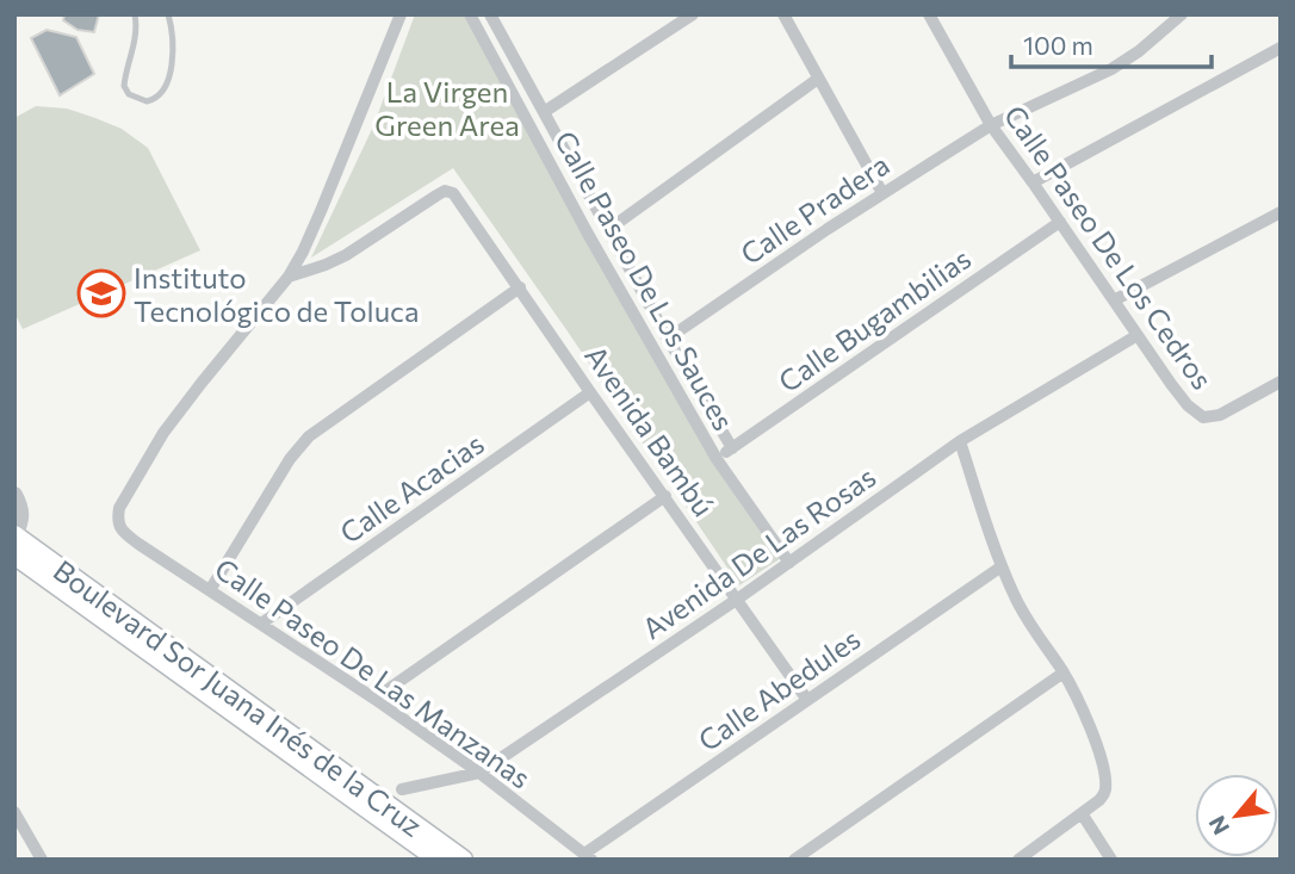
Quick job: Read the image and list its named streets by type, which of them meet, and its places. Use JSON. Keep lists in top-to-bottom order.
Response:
{
  "streets": {
    "main road": ["Boulevard Sor Juana Inés de la Cruz"],
    "street": [
      "Calle Pradera",
      "Calle Paseo De Los Cedros",
      "Calle Paseo De Los Sauces",
      "Calle Bugambilias",
      "Avenida Bambú",
      "Calle Acacias",
      "Avenida De Las Rosas",
      "Calle Paseo De Las Manzanas",
      "Calle Abedules"
    ]
  },
  "crossings": [
    ["Calle Pradera", "Calle Paseo De Los Cedros"],
    ["Calle Pradera", "Calle Paseo De Los Sauces"],
    ["Calle Paseo De Los Cedros", "Calle Bugambilias"],
    ["Calle Paseo De Los Cedros", "Avenida De Las Rosas"],
    ["Calle Paseo De Los Sauces", "Calle Bugambilias"],
    ["Calle Paseo De Los Sauces", "Avenida De Las Rosas"],
    ["Avenida Bambú", "Calle Acacias"],
    ["Avenida Bambú", "Avenida De Las Rosas"],
    ["Avenida Bambú", "Calle Paseo De Las Manzanas"],
    ["Avenida Bambú", "Calle Abedules"],
    ["Calle Acacias", "Calle Paseo De Las Manzanas"],
    ["Avenida De Las Rosas", "Calle Paseo De Las Manzanas"],
    ["Calle Paseo De Las Manzanas", "Calle Abedules"]
  ],
  "parks": ["La Virgen Green Area"],
  "places": {
    "school or university": ["Instituto Tecnológico de Toluca"]
  },
  "scale_bar": "100 m",
  "north": "bottom left"
}
